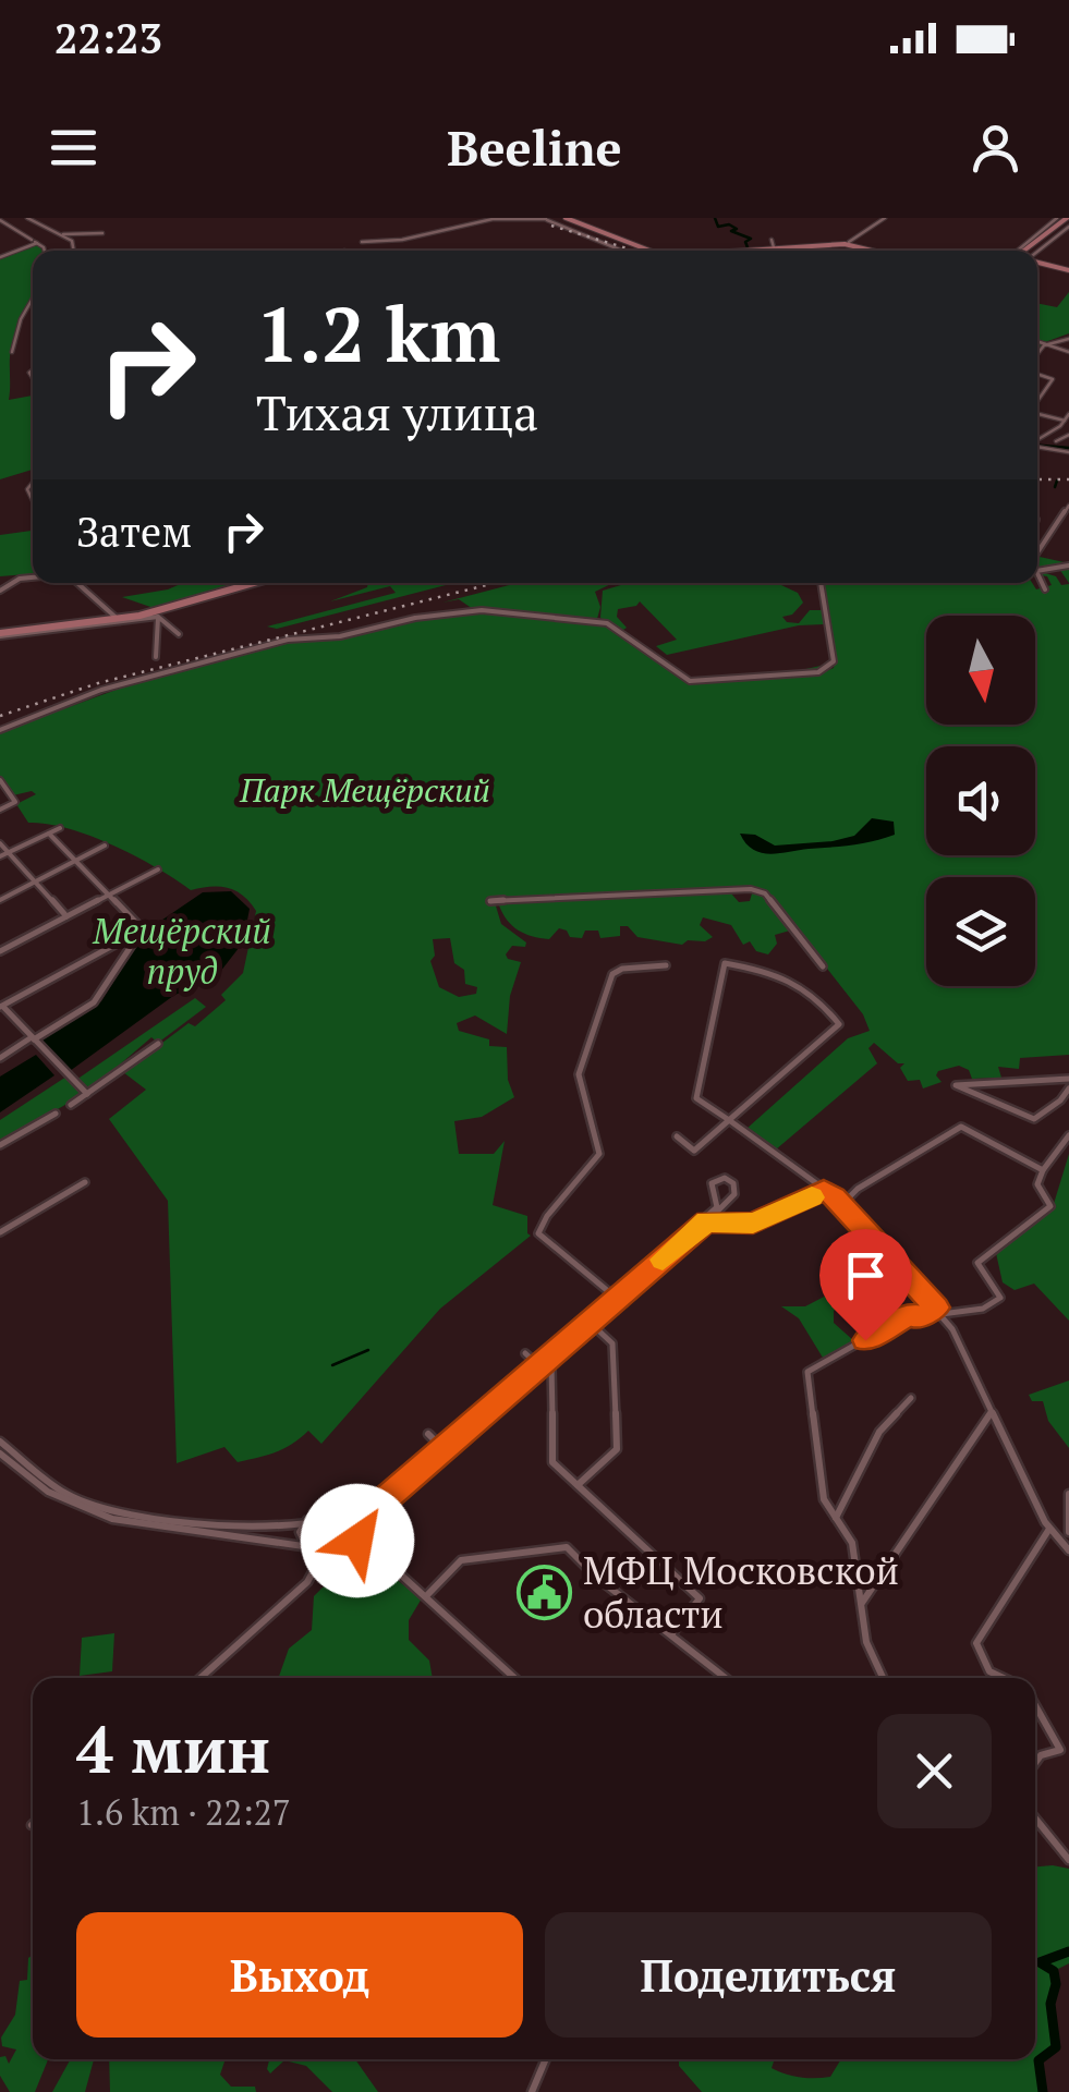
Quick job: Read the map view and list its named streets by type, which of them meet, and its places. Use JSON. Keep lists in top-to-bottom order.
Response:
{
  "water": ["Мещёрский пруд"],
  "parks": ["Парк Мещёрский"],
  "places": {
    "public building": ["МФЦ Московской области"]
  },
  "north": "bottom",
  "page": {
    "status": "22:23",
    "header": "Beeline",
    "turn": ["1.2 km", "Тихая улица"],
    "then": "Затем",
    "heading": ["4 мин", "1.6 km · 22:27"],
    "buttons": ["Выход", "Поделиться"]
  }
}
